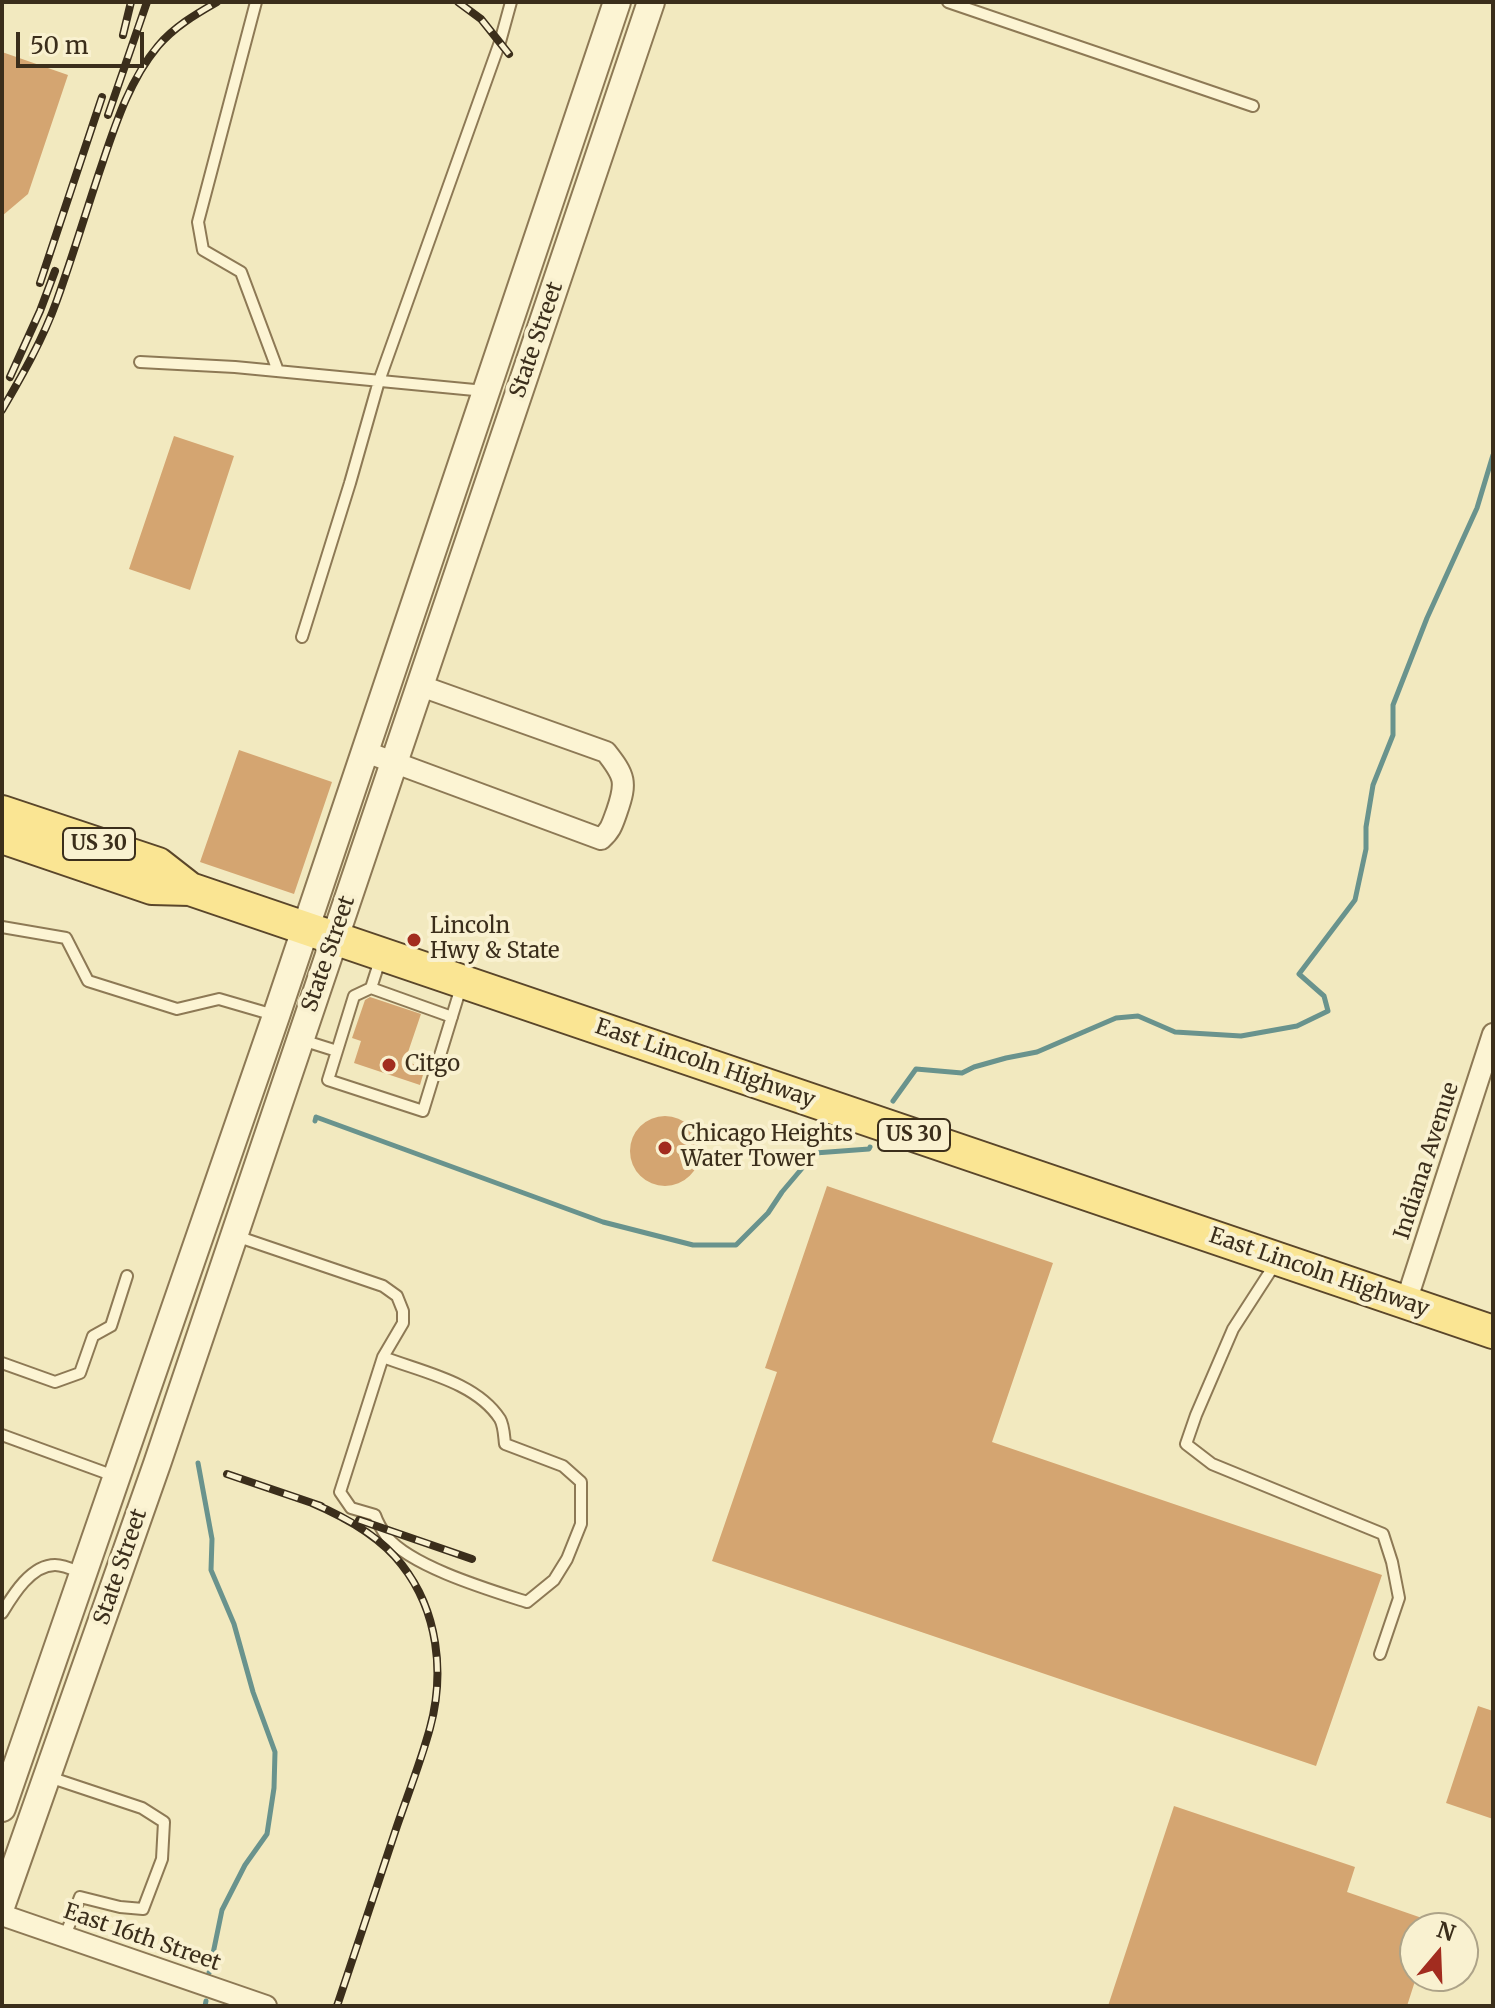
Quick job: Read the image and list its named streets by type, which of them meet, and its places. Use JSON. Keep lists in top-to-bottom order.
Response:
{
  "streets": {
    "main road": ["US 30", "East Lincoln Highway"],
    "street": ["State Street", "Indiana Avenue", "East 16th Street"]
  },
  "crossings": [
    ["State Street", "East Lincoln Highway"],
    ["East Lincoln Highway", "Indiana Avenue"]
  ],
  "places": ["Lincoln Hwy & State", "Citgo", "Chicago Heights Water Tower"],
  "scale_bar": "50 m",
  "north": "top"
}
